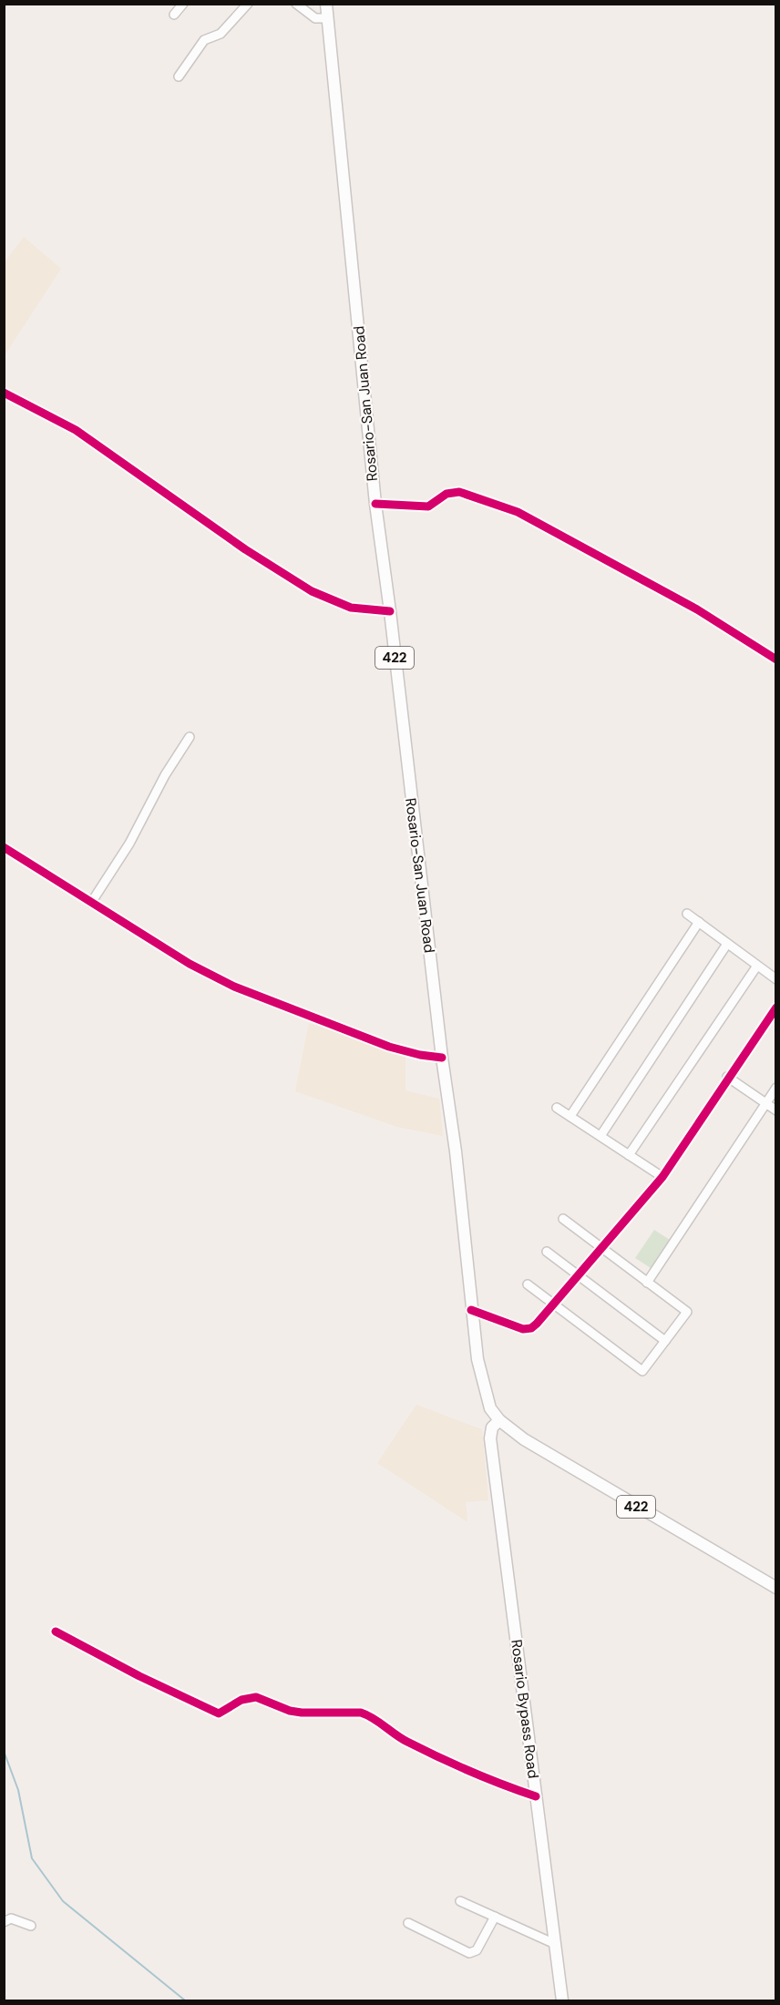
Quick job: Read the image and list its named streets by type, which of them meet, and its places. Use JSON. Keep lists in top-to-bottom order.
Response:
{
  "streets": {
    "main road": ["Rosario-San Juan Road", "422", "Rosario Bypass Road"]
  },
  "crossings": [
    ["Rosario-San Juan Road", "Rosario Bypass Road"]
  ]
}
